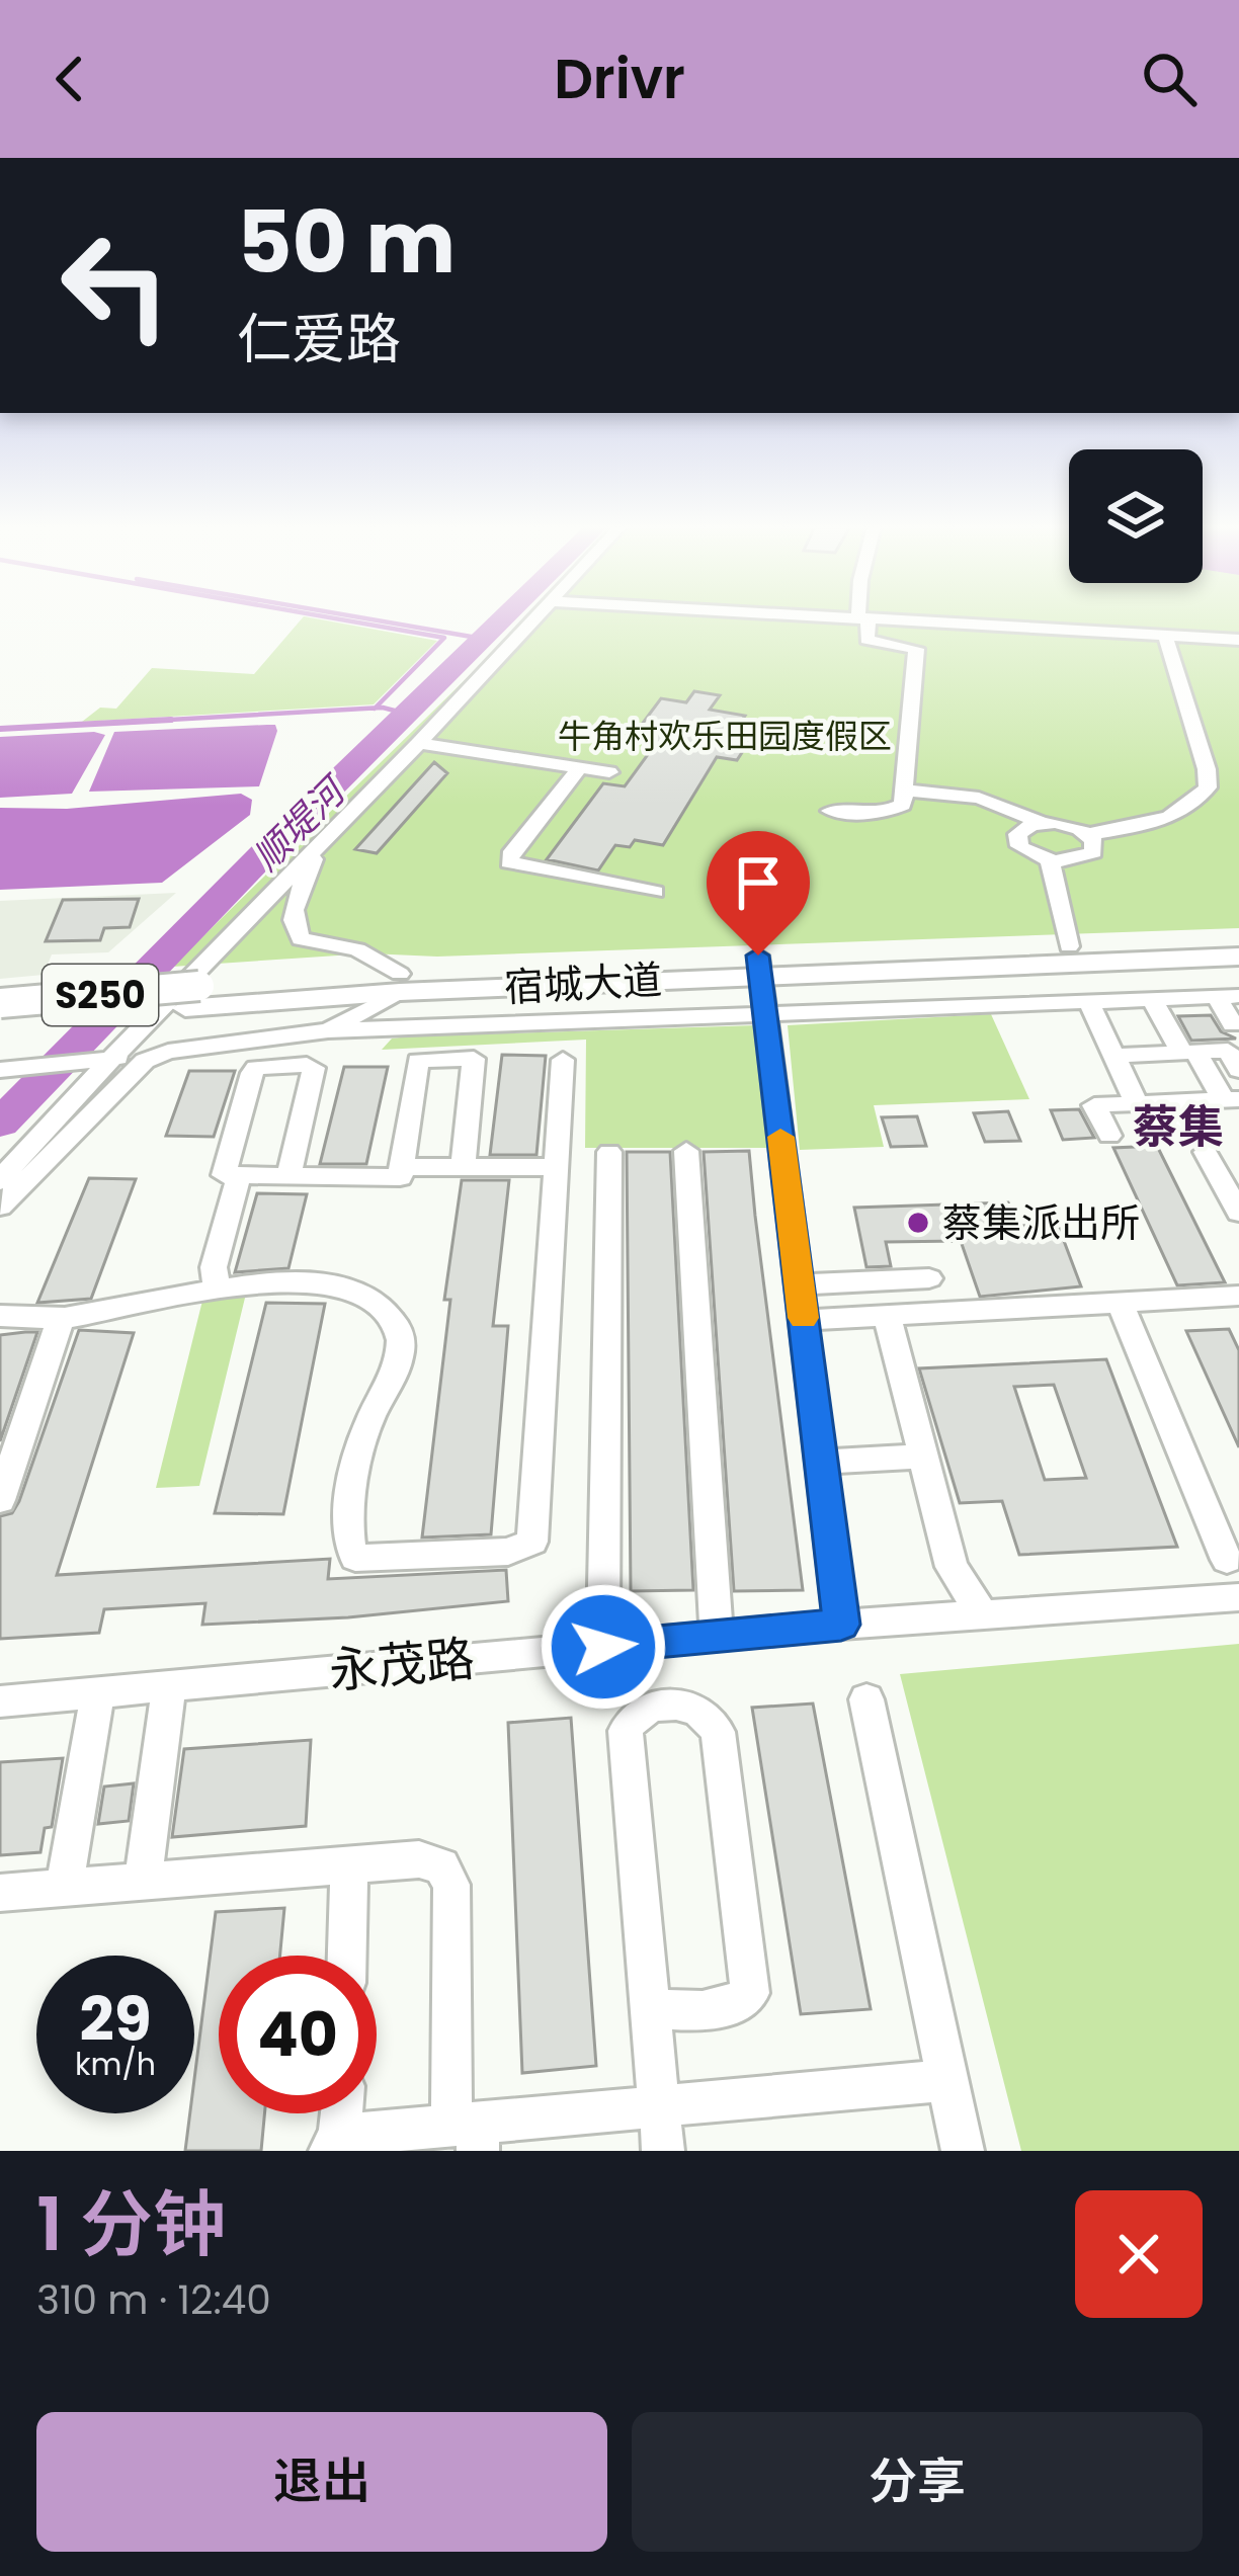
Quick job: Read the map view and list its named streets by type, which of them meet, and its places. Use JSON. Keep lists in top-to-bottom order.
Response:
{
  "streets": {
    "main road": ["宿城大道", "S250"],
    "street": ["永茂路"]
  },
  "districts": ["蔡集"],
  "water": ["顺堤河"],
  "parks": ["牛角村欢乐田园度假区"],
  "places": ["蔡集派出所"],
  "page": {
    "header": "Drivr",
    "turn": ["50 m", "仁爱路"],
    "speed": "29 km/h",
    "limit": "40",
    "heading": ["1 分钟", "310 m · 12:40"],
    "buttons": ["退出", "分享"]
  }
}
